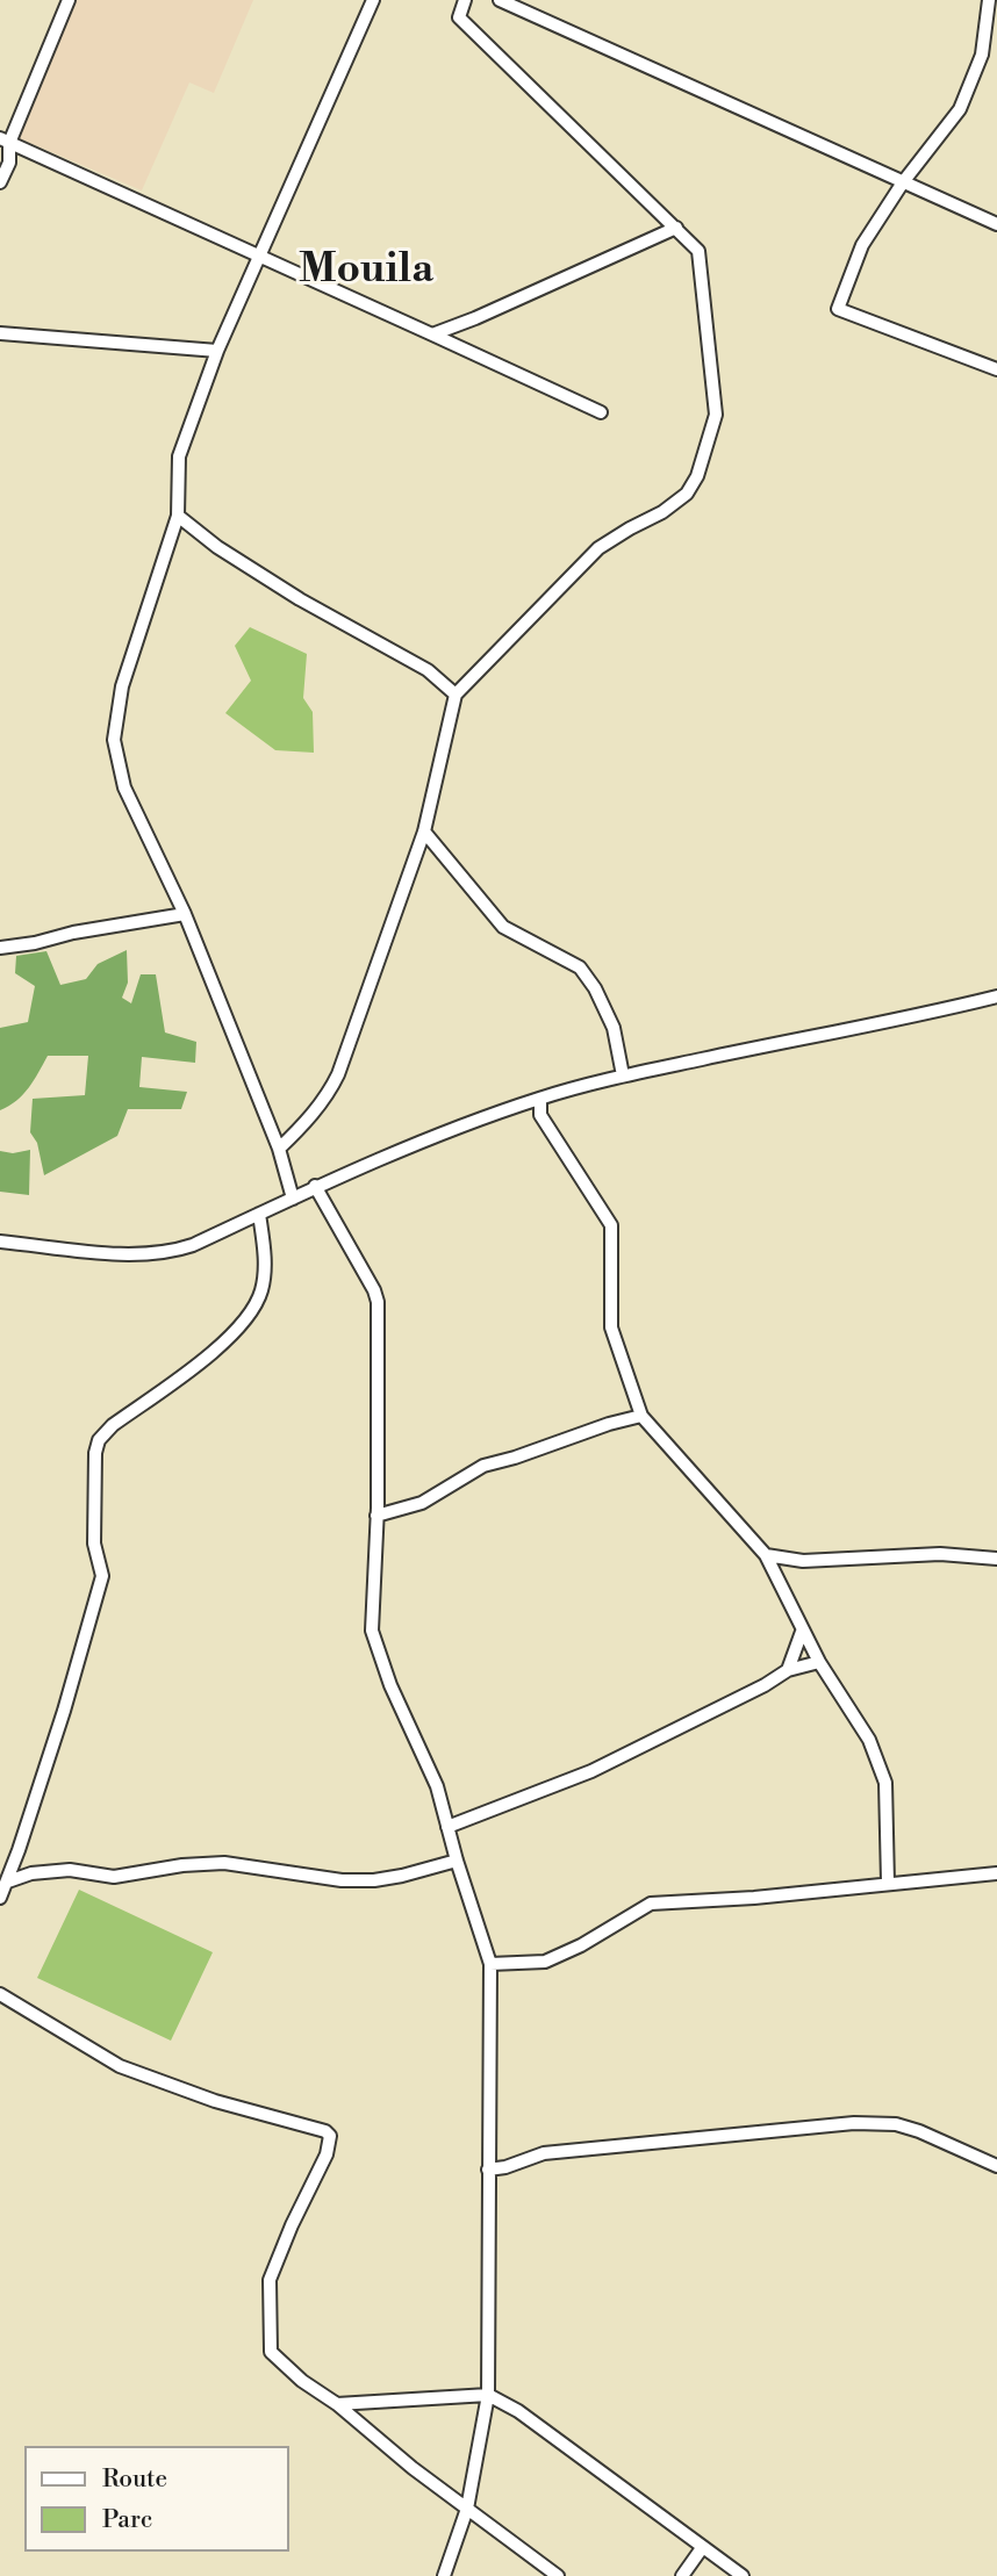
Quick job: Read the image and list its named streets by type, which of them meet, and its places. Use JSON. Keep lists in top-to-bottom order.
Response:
{
  "districts": ["Mouila"],
  "legend": ["Route", "Parc"]
}
